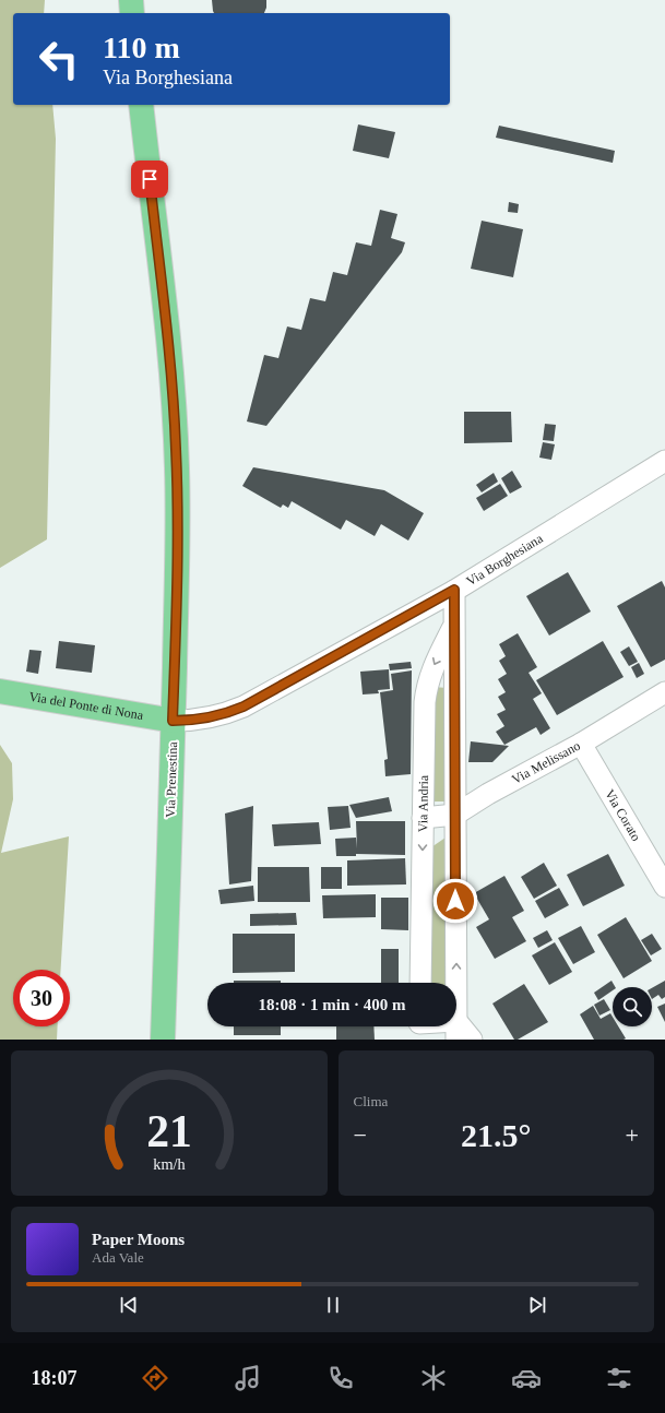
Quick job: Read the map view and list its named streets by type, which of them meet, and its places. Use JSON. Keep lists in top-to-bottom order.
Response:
{
  "streets": {
    "main road": ["Via del Ponte di Nona", "Via Prenestina"],
    "street": [
      "Via Borghesiana",
      "Via Melissano",
      "Via Andria",
      "Via Corato"
    ]
  },
  "crossings": [
    ["Via Borghesiana", "Via del Ponte di Nona"],
    ["Via Borghesiana", "Via Prenestina"],
    ["Via Borghesiana", "Via Andria"],
    ["Via del Ponte di Nona", "Via Prenestina"],
    ["Via Melissano", "Via Andria"],
    ["Via Melissano", "Via Corato"]
  ],
  "page": {
    "turn": ["110 m", "Via Borghesiana"],
    "limit": "30",
    "trip": "18:08 · 1 min · 400 m",
    "tile": "Clima",
    "heat": ["−", "21.5°", "+"],
    "song": ["Paper Moons", "Ada Vale"],
    "tabs": "18:07",
    "gauge": ["21", "km/h"]
  }
}
